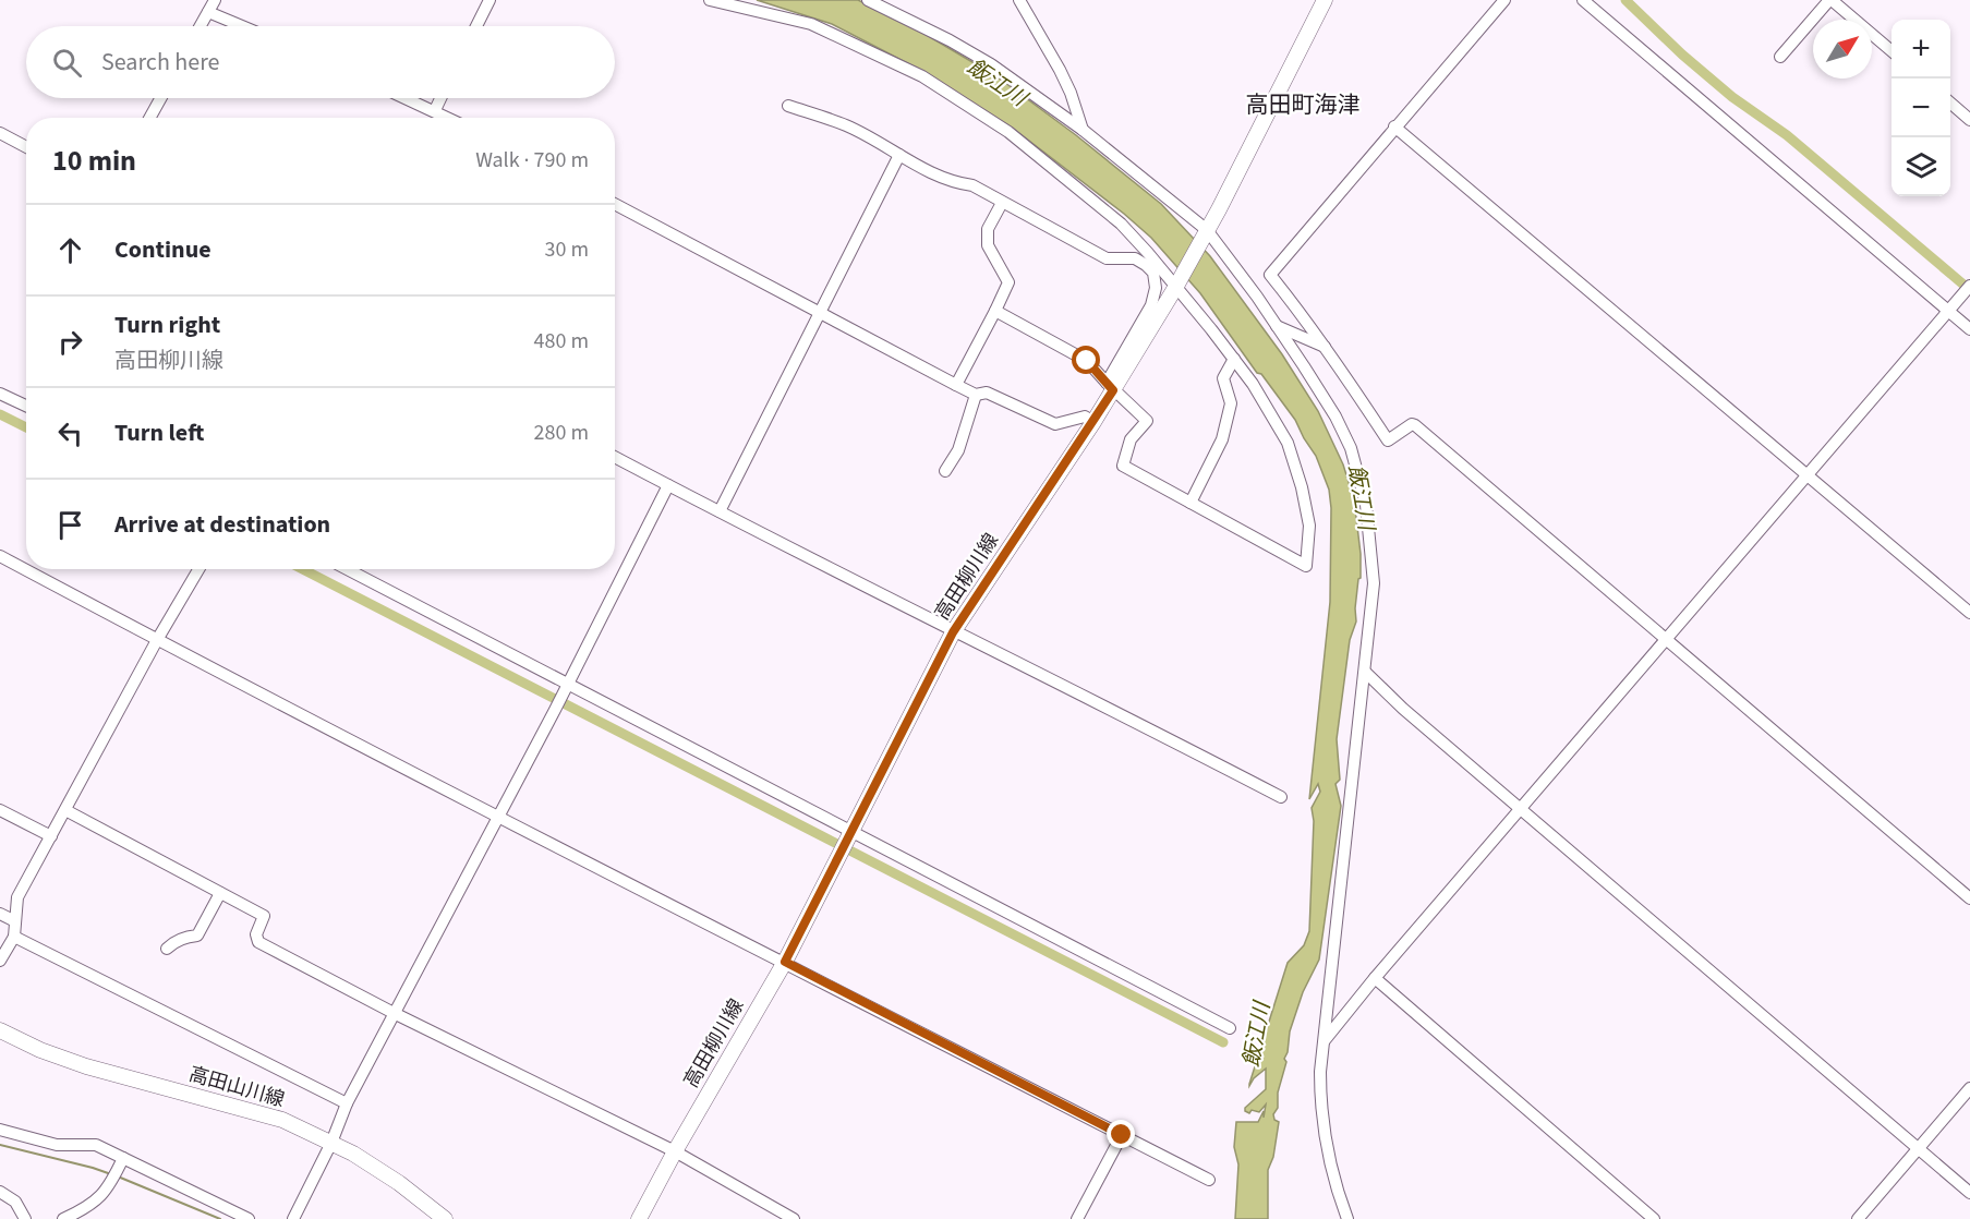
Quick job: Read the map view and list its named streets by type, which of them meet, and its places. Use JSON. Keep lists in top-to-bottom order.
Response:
{
  "streets": {
    "main road": ["高田柳川線", "高田山川線"]
  },
  "districts": ["高田町海津"],
  "water": ["飯江川"],
  "north": "top right",
  "page": {
    "map_buttons": ["+", "−"],
    "search": "Search here",
    "heading": ["10 min", "Walk · 790 m"],
    "list": [
      ["Continue", "30 m"],
      ["Turn right", "高田柳川線", "480 m"],
      ["Turn left", "280 m"],
      "Arrive at destination"
    ]
  }
}
